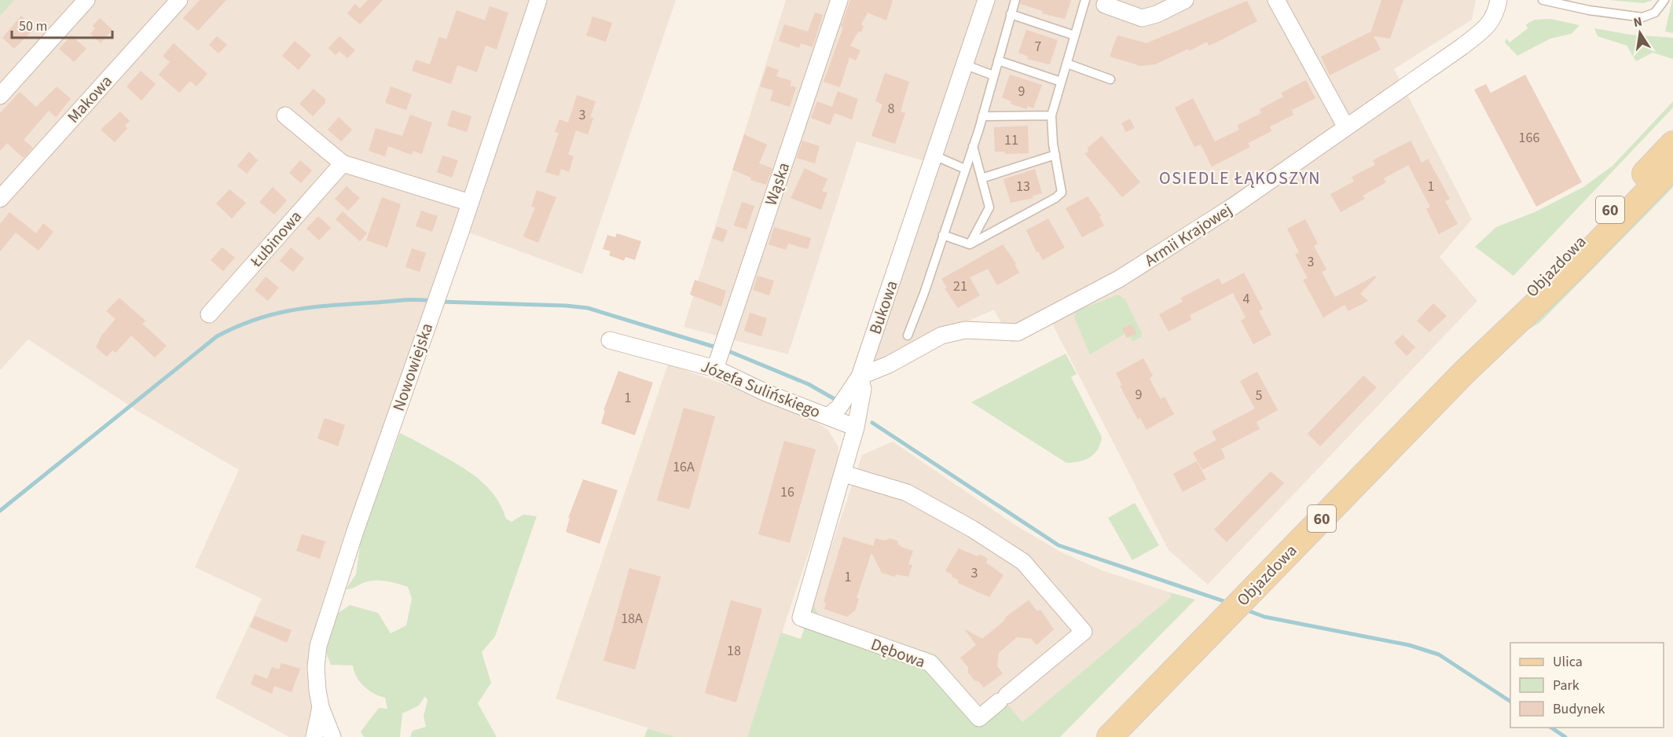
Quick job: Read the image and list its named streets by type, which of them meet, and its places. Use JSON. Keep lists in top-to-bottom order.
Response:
{
  "streets": {
    "main road": ["60", "Objazdowa"],
    "street": [
      "Makowa",
      "Wąska",
      "Armii Krajowej",
      "Łubinowa",
      "Bukowa",
      "Nowowiejska",
      "Józefa Sulińskiego",
      "Dębowa"
    ]
  },
  "crossings": [
    ["Wąska", "Józefa Sulińskiego"],
    ["Armii Krajowej", "Bukowa"],
    ["Bukowa", "Józefa Sulińskiego"],
    ["Bukowa", "Dębowa"]
  ],
  "districts": ["OSIEDLE ŁĄKOSZYN"],
  "house_numbers": [
    "7",
    "9",
    "8",
    "3",
    "166",
    "11",
    "13",
    "1",
    "3",
    "21",
    "4",
    "9",
    "5",
    "1",
    "16A",
    "16",
    "3",
    "1",
    "18A",
    "18"
  ],
  "legend": ["Ulica", "Park", "Budynek"],
  "scale_bar": "50 m",
  "north": "top"
}
